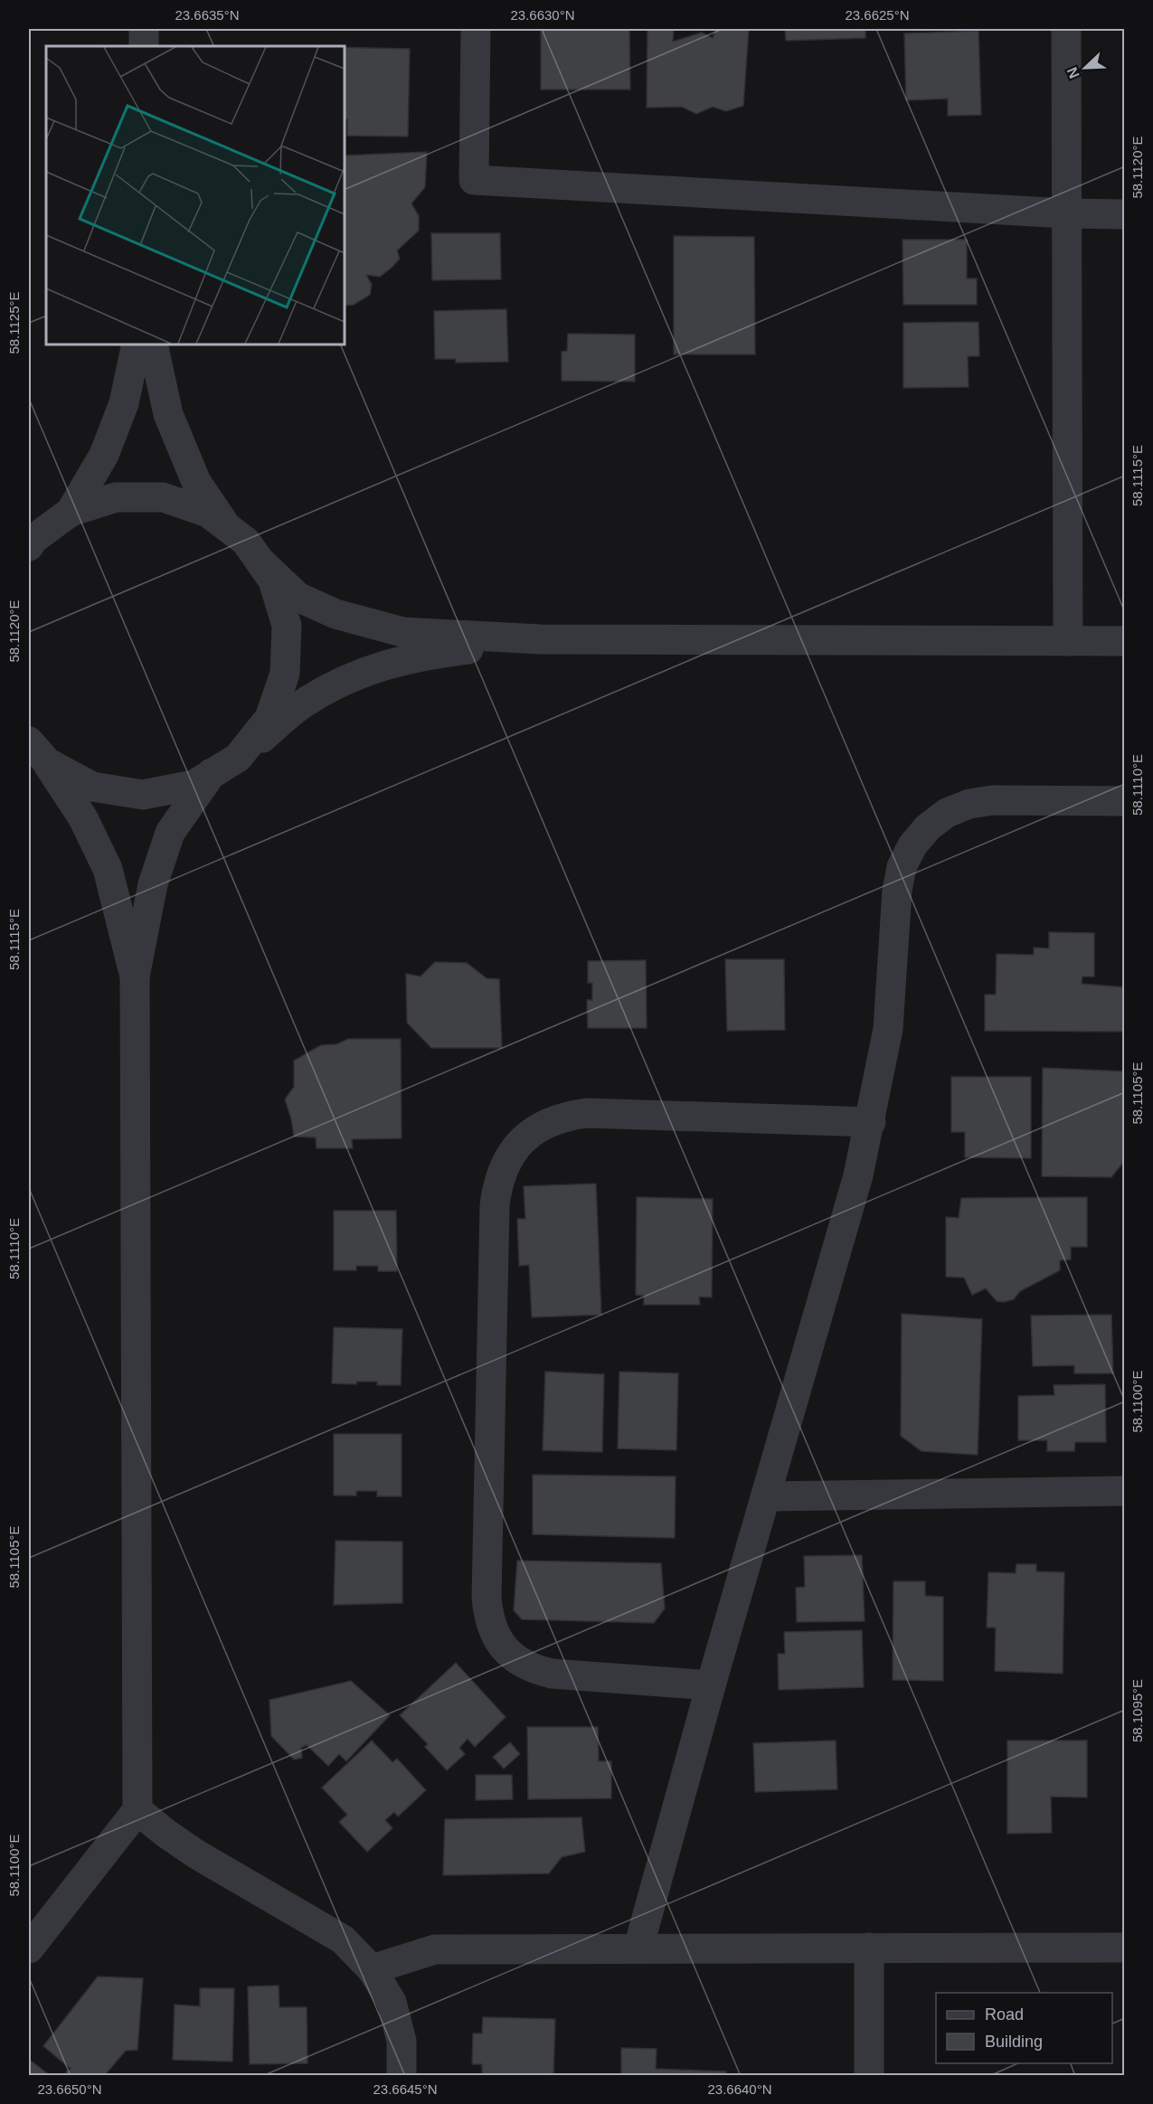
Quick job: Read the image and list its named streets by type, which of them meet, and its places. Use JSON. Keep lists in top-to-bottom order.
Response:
{
  "legend": ["Road", "Building"],
  "north": "bottom left",
  "coordinates": [
    "23.6635°N",
    "23.6630°N",
    "23.6625°N",
    "58.1120°E",
    "58.1125°E",
    "58.1115°E",
    "58.1110°E",
    "58.1105°E",
    "58.1100°E",
    "58.1095°E",
    "23.6650°N",
    "23.6645°N",
    "23.6640°N"
  ]
}
